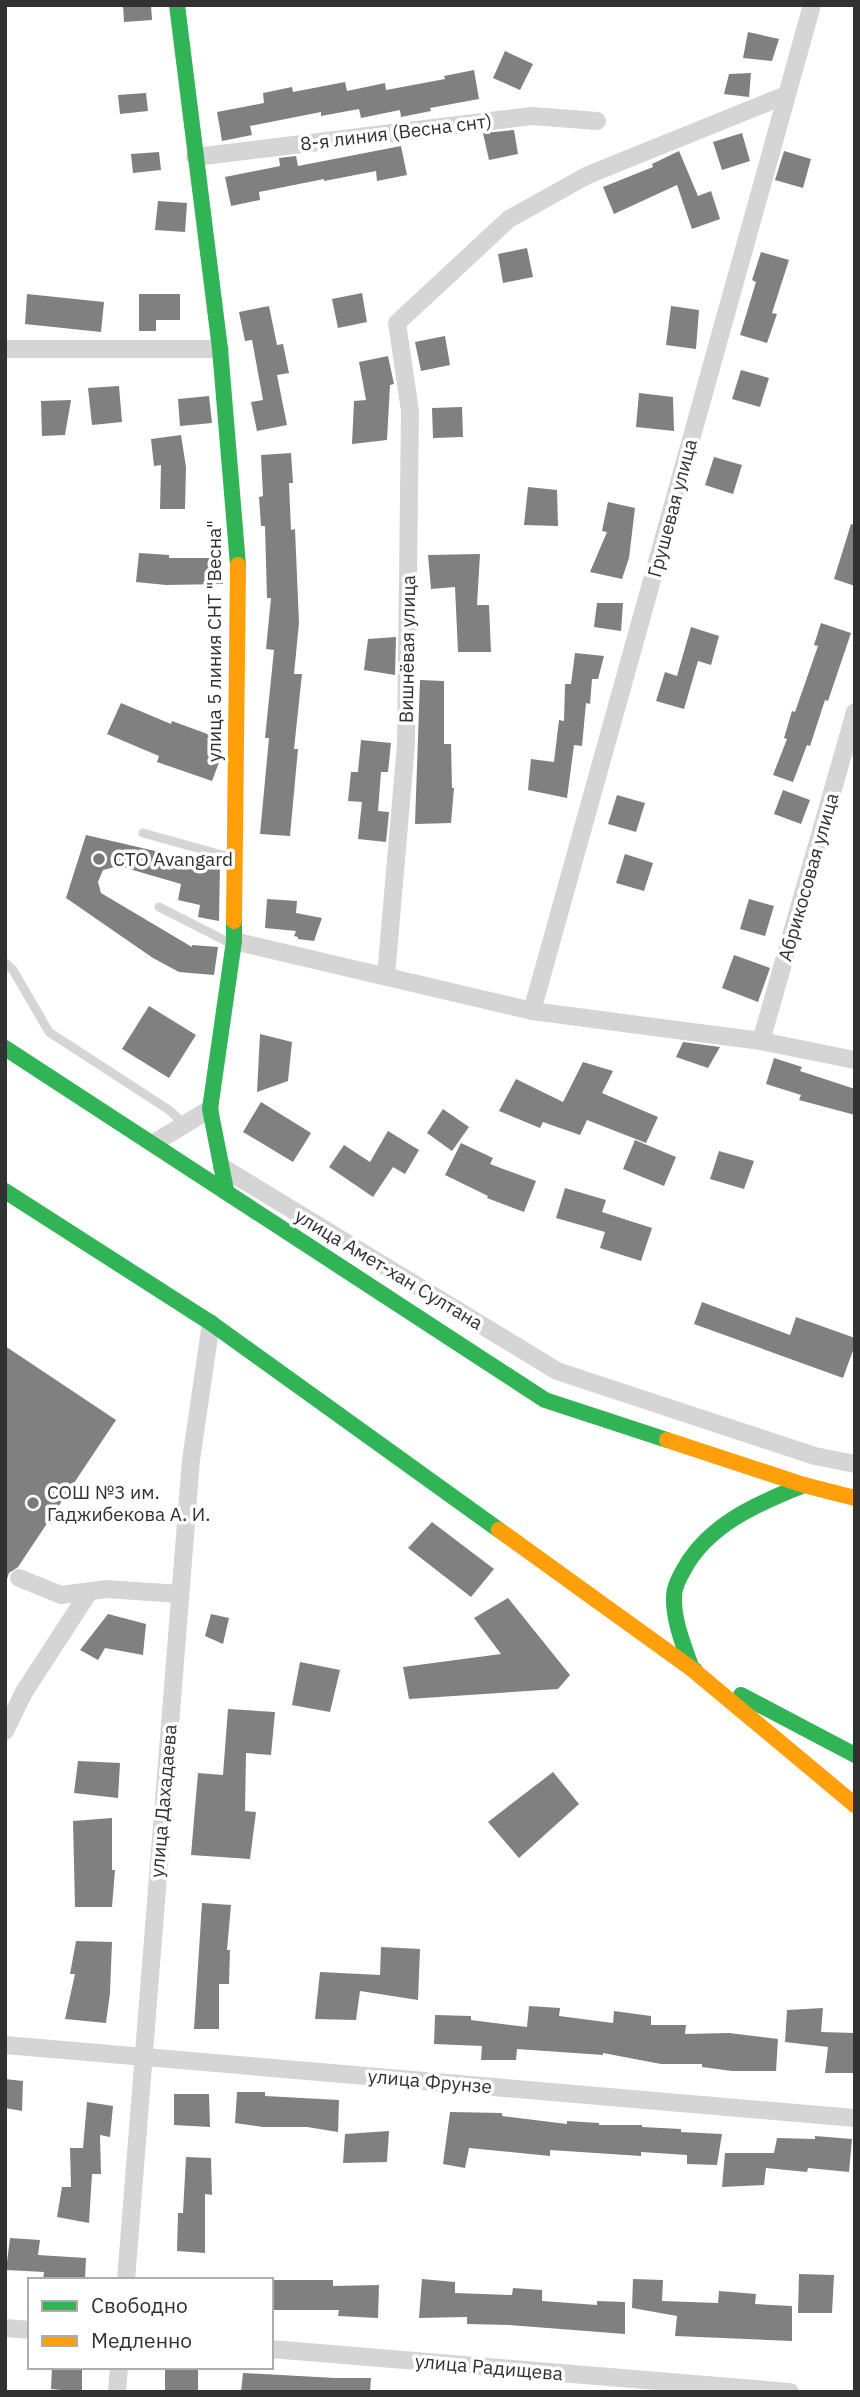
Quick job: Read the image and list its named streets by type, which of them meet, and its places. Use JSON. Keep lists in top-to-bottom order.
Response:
{
  "streets": {
    "main road": ["улица 5 линия СНТ \"Весна\""],
    "street": [
      "8-я линия (Весна снт)",
      "Грушевая улица",
      "Вишнёвая улица",
      "Абрикосовая улица",
      "улица Амет-хан Султана",
      "улица Дахадаева",
      "улица Фрунзе",
      "улица Радищева"
    ]
  },
  "crossings": [
    ["8-я линия (Весна снт)", "улица 5 линия СНТ \"Весна\""],
    ["Грушевая улица", "Вишнёвая улица"],
    ["улица 5 линия СНТ \"Весна\"", "улица Амет-хан Султана"],
    ["улица Дахадаева", "улица Фрунзе"]
  ],
  "places": ["СТО Avangard", "СОШ №3 им. Гаджибекова А. И."],
  "legend": ["Свободно", "Медленно"]
}
